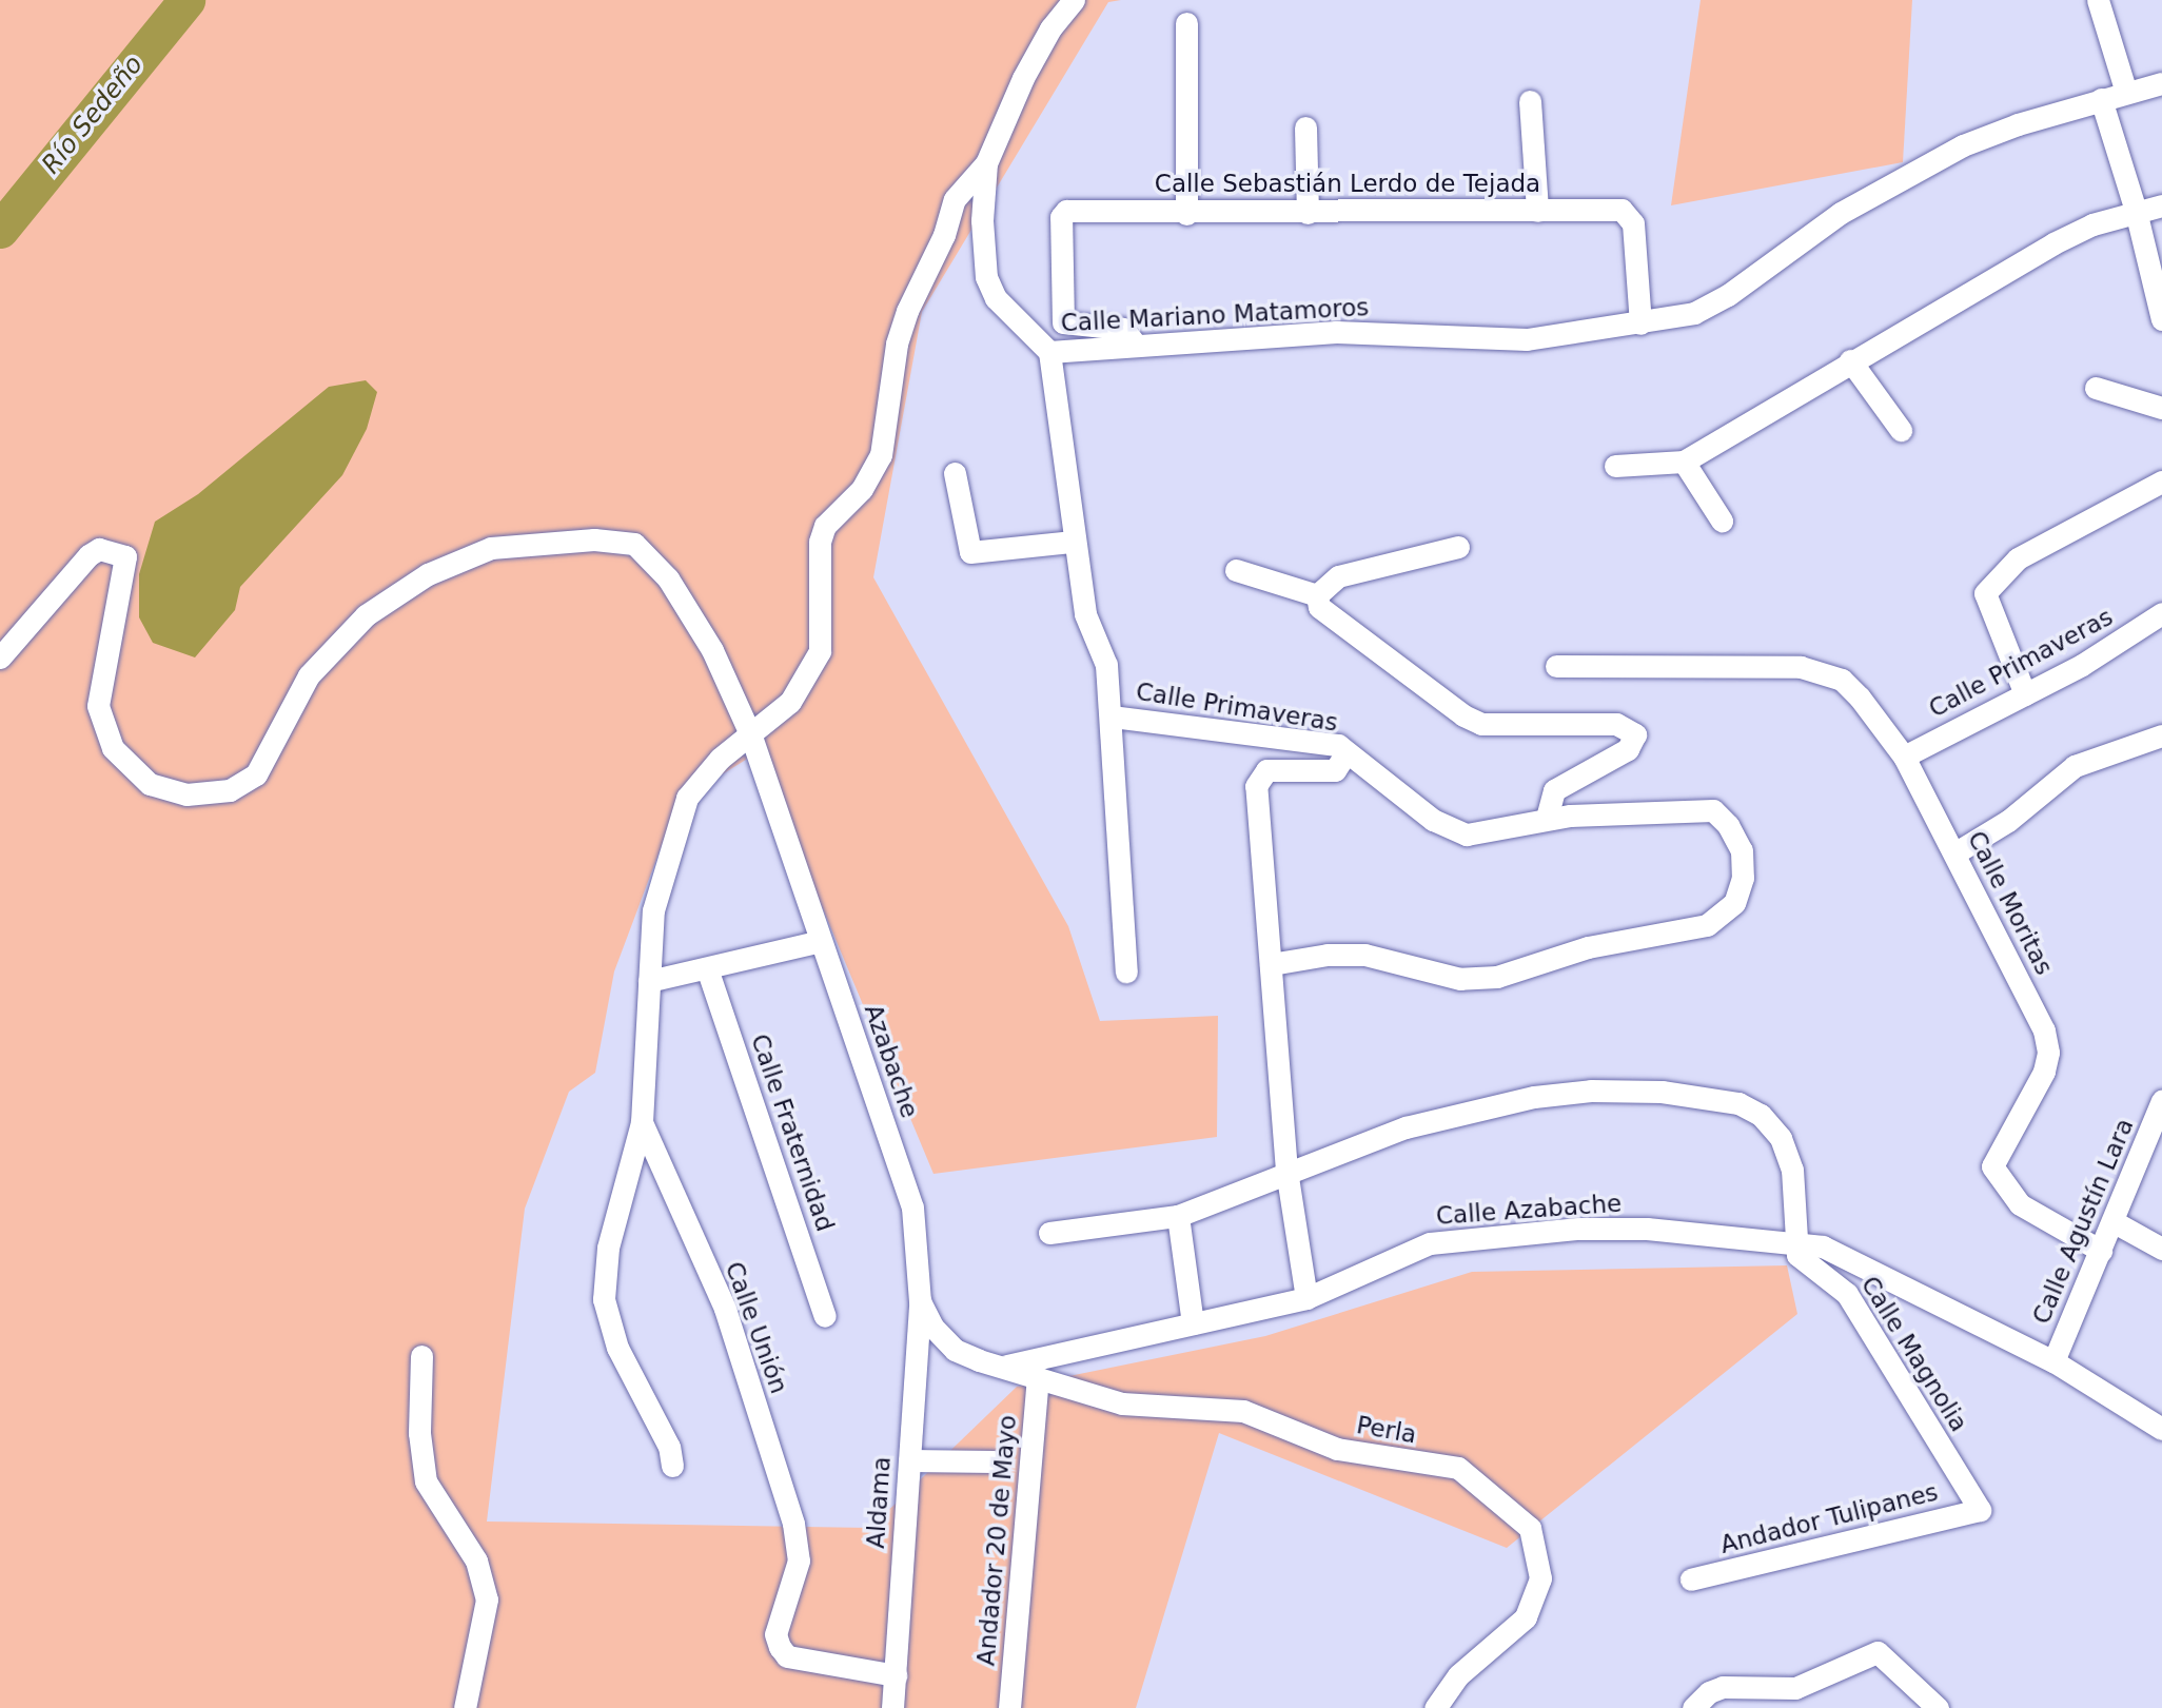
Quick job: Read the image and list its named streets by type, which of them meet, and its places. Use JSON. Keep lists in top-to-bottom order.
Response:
{
  "streets": {
    "street": [
      "Calle Sebastián Lerdo de Tejada",
      "Calle Mariano Matamoros",
      "Calle Primaveras",
      "Calle Moritas",
      "Azabache",
      "Calle Fraternidad",
      "Calle Azabache",
      "Calle Agustín Lara",
      "Calle Unión",
      "Calle Magnolia",
      "Perla",
      "Aldama",
      "Andador Tulipanes",
      "Andador 20 de Mayo"
    ]
  },
  "crossings": [
    ["Calle Sebastián Lerdo de Tejada", "Calle Mariano Matamoros"],
    ["Calle Primaveras", "Calle Moritas"],
    ["Calle Moritas", "Calle Agustín Lara"],
    ["Azabache", "Calle Azabache"],
    ["Azabache", "Perla"],
    ["Azabache", "Aldama"],
    ["Calle Azabache", "Calle Agustín Lara"],
    ["Calle Azabache", "Calle Magnolia"],
    ["Calle Azabache", "Perla"],
    ["Calle Unión", "Aldama"],
    ["Calle Magnolia", "Andador Tulipanes"],
    ["Perla", "Andador 20 de Mayo"]
  ],
  "water": ["Río Sedeño"]
}
